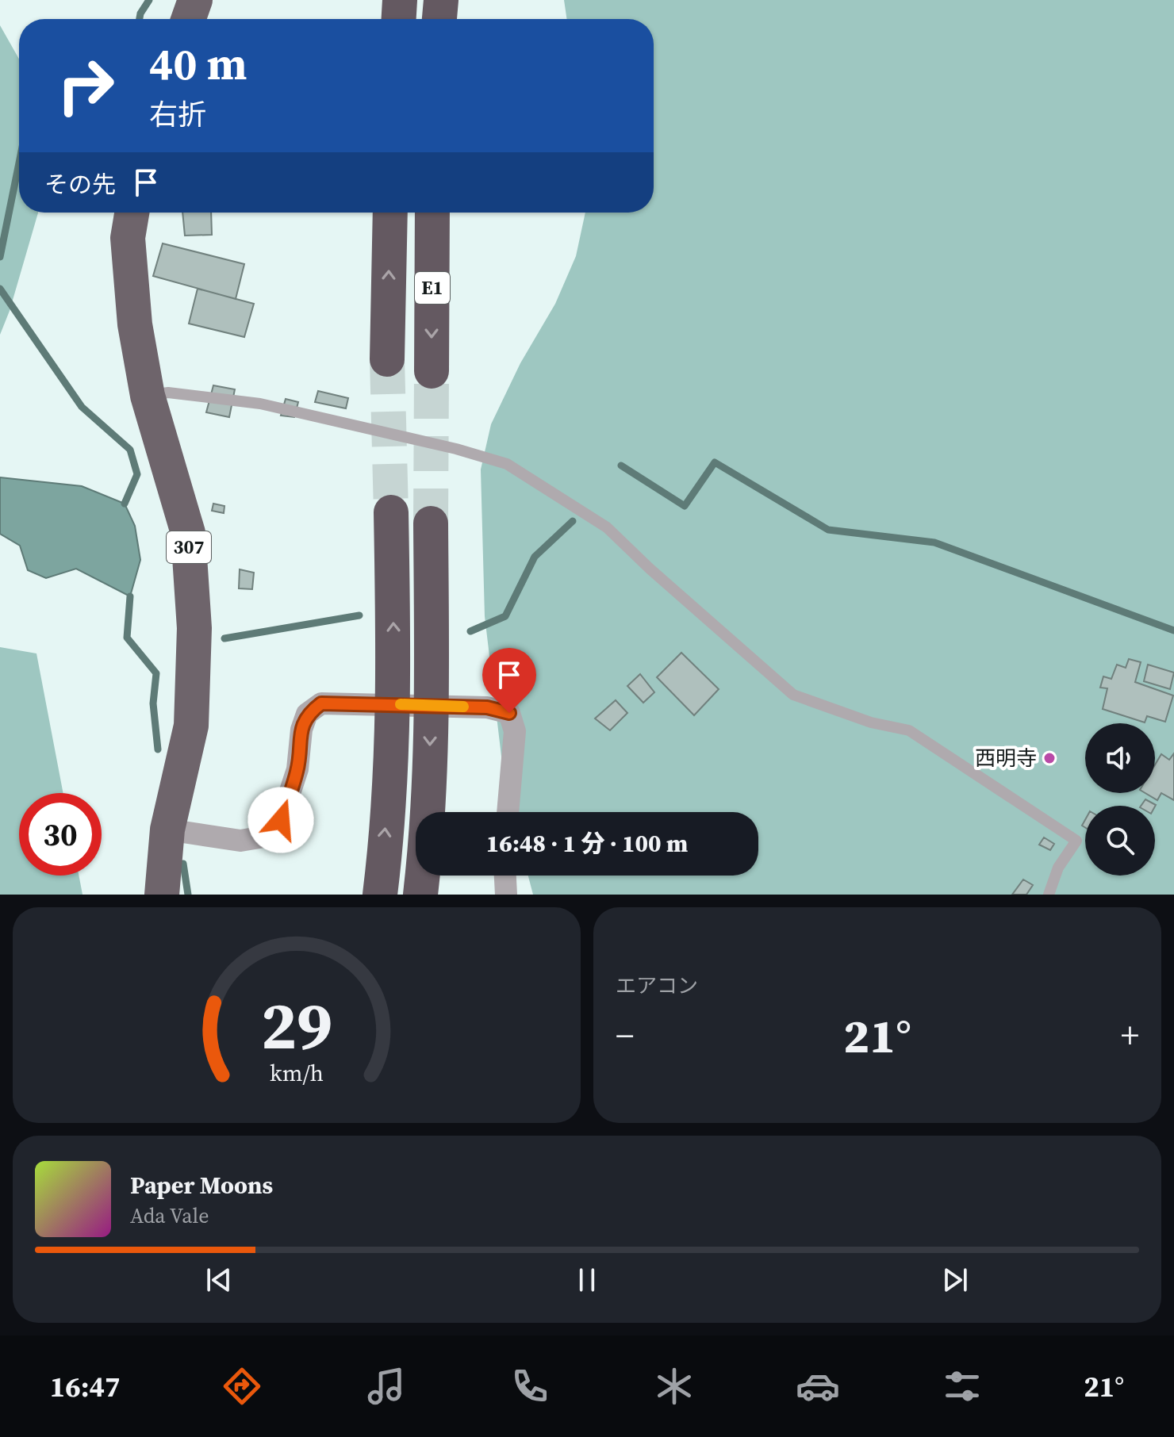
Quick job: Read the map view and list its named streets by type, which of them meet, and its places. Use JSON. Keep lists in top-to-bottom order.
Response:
{
  "streets": {
    "highway": ["E1", "307"]
  },
  "places": ["西明寺"],
  "page": {
    "turn": ["40 m", "右折"],
    "then": "その先",
    "limit": "30",
    "trip": "16:48 · 1 分 · 100 m",
    "tile": "エアコン",
    "heat": ["−", "21°", "+"],
    "song": ["Paper Moons", "Ada Vale"],
    "tabs": ["16:47", "21°"],
    "gauge": ["29", "km/h"]
  }
}
